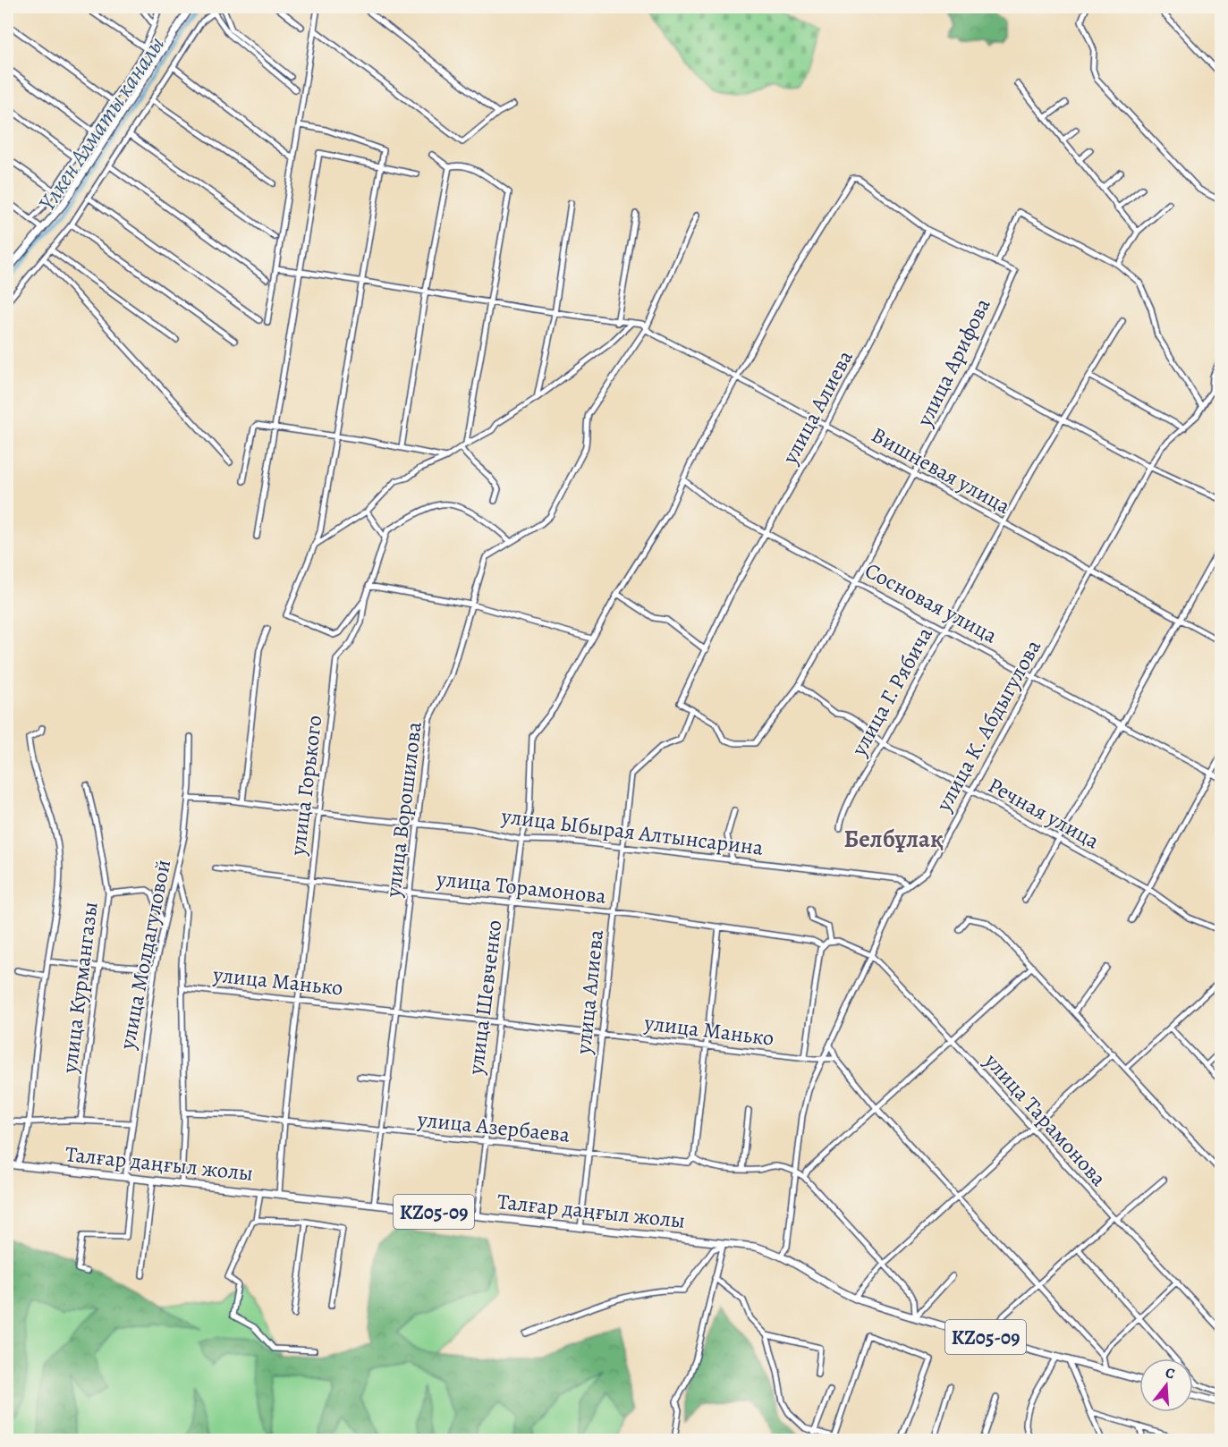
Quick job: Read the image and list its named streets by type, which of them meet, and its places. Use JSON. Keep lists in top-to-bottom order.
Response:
{
  "streets": {
    "main road": ["Талғар даңғыл жолы", "KZ05-09"],
    "street": [
      "улица Арифова",
      "улица Алиева",
      "Вишневая улица",
      "Сосновая улица",
      "улица Г. Рябича",
      "улица К. Абдыгулова",
      "улица Горького",
      "улица Ворошилова",
      "Речная улица",
      "улица Ыбырая Алтынсарина",
      "улица Торамонова",
      "улица Молдагуловой",
      "улица Манько",
      "улица Курмангазы",
      "улица Шевченко",
      "улица Тарамонова",
      "улица Азербаева"
    ]
  },
  "crossings": [
    ["улица Арифова", "улица Алиева"],
    ["улица Арифова", "Вишневая улица"],
    ["улица Арифова", "Сосновая улица"],
    ["улица Арифова", "Речная улица"],
    ["улица Алиева", "Вишневая улица"],
    ["улица Алиева", "Сосновая улица"],
    ["улица Алиева", "улица Ыбырая Алтынсарина"],
    ["улица Алиева", "улица Торамонова"],
    ["улица Алиева", "улица Манько"],
    ["улица Алиева", "улица Шевченко"],
    ["улица Алиева", "улица Азербаева"],
    ["улица Алиева", "Талғар даңғыл жолы"],
    ["Вишневая улица", "улица Г. Рябича"],
    ["Вишневая улица", "улица К. Абдыгулова"],
    ["Вишневая улица", "улица Ворошилова"],
    ["Вишневая улица", "улица Шевченко"],
    ["Сосновая улица", "улица Г. Рябича"],
    ["Сосновая улица", "улица К. Абдыгулова"],
    ["Сосновая улица", "улица Шевченко"],
    ["улица Г. Рябича", "Речная улица"],
    ["улица К. Абдыгулова", "Речная улица"],
    ["улица К. Абдыгулова", "улица Ыбырая Алтынсарина"],
    ["улица К. Абдыгулова", "улица Манько"],
    ["улица К. Абдыгулова", "улица Тарамонова"],
    ["улица К. Абдыгулова", "улица Азербаева"],
    ["улица К. Абдыгулова", "Талғар даңғыл жолы"],
    ["улица Горького", "улица Ыбырая Алтынсарина"],
    ["улица Горького", "улица Торамонова"],
    ["улица Горького", "улица Манько"],
    ["улица Горького", "улица Азербаева"],
    ["улица Горького", "Талғар даңғыл жолы"],
    ["улица Ворошилова", "улица Ыбырая Алтынсарина"],
    ["улица Ворошилова", "улица Торамонова"],
    ["улица Ворошилова", "улица Манько"],
    ["улица Ворошилова", "улица Азербаева"],
    ["улица Ворошилова", "Талғар даңғыл жолы"],
    ["улица Ыбырая Алтынсарина", "улица Молдагуловой"],
    ["улица Ыбырая Алтынсарина", "улица Шевченко"],
    ["улица Торамонова", "улица Шевченко"],
    ["улица Молдагуловой", "Талғар даңғыл жолы"],
    ["улица Манько", "улица Шевченко"],
    ["улица Шевченко", "улица Азербаева"],
    ["улица Шевченко", "Талғар даңғыл жолы"],
    ["улица Азербаева", "Талғар даңғыл жолы"]
  ],
  "districts": ["Белбұлақ"],
  "water": ["Үлкен Алматы каналы"],
  "north": "top"
}
